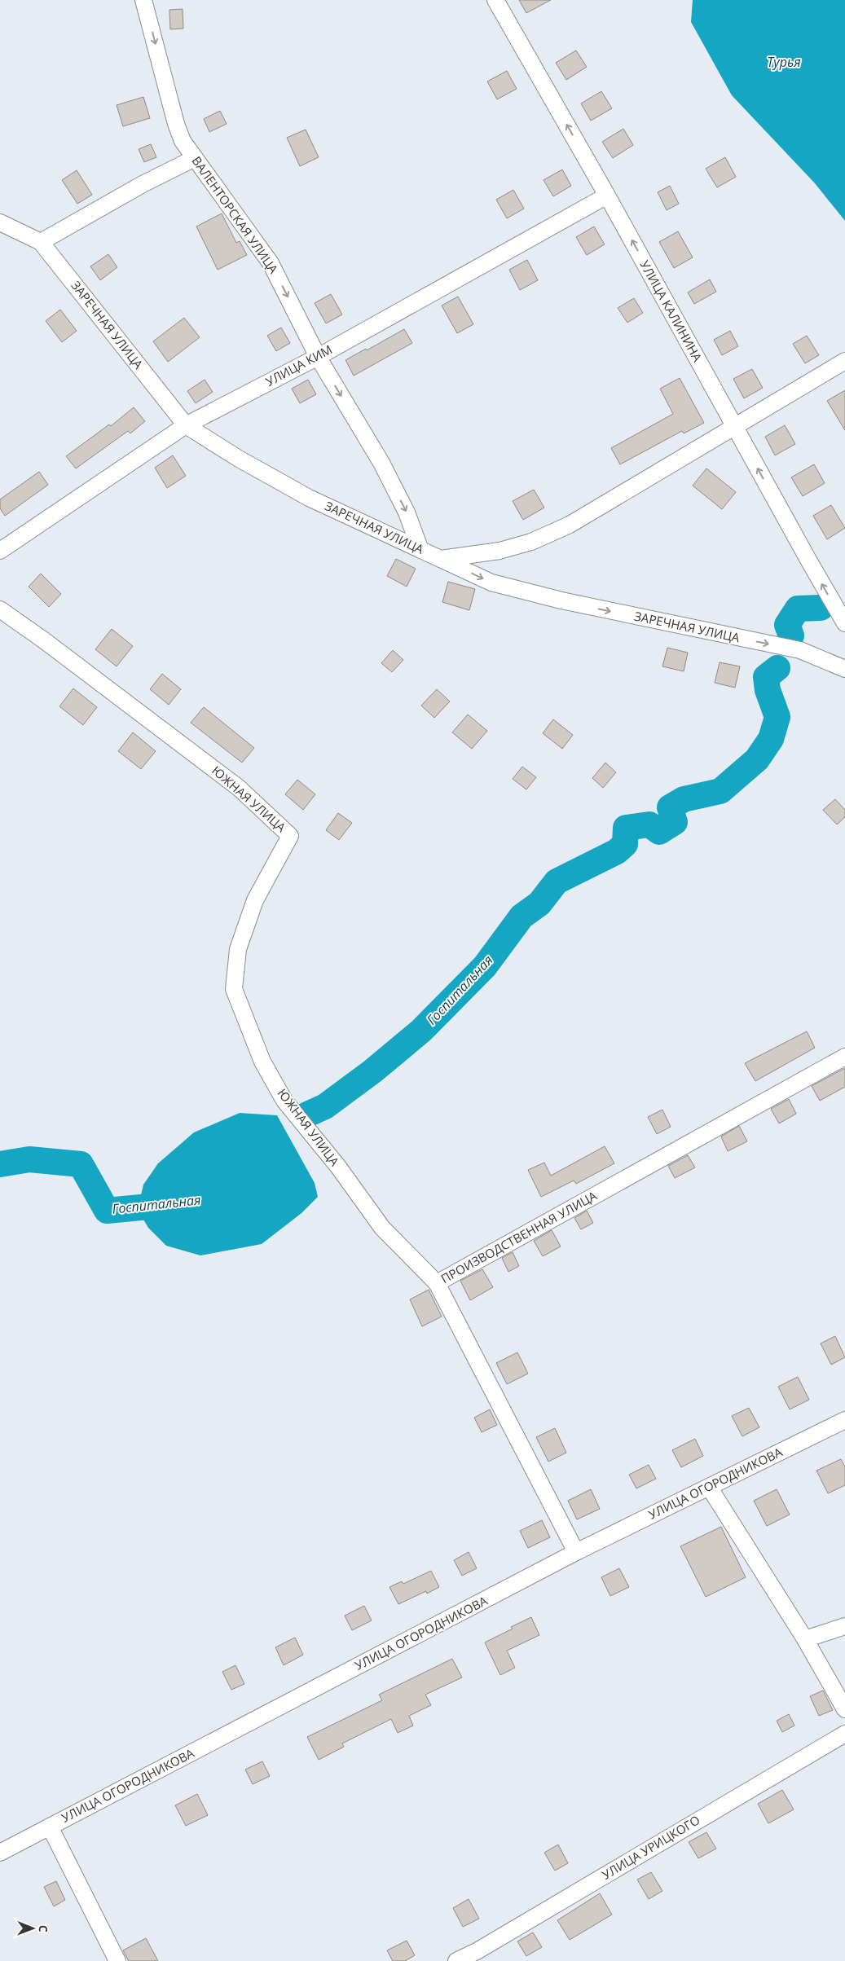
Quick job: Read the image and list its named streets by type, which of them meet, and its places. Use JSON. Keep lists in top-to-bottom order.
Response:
{
  "streets": {
    "street": [
      "ВАЛЕНТОРСКАЯ УЛИЦА",
      "УЛИЦА КАЛИНИНА",
      "ЗАРЕЧНАЯ УЛИЦА",
      "УЛИЦА КИМ",
      "ЮЖНАЯ УЛИЦА",
      "ПРОИЗВОДСТВЕННАЯ УЛИЦА",
      "УЛИЦА ОГОРОДНИКОВА",
      "УЛИЦА УРИЦКОГО"
    ]
  },
  "crossings": [
    ["ВАЛЕНТОРСКАЯ УЛИЦА", "ЗАРЕЧНАЯ УЛИЦА"],
    ["ВАЛЕНТОРСКАЯ УЛИЦА", "УЛИЦА КИМ"],
    ["УЛИЦА КАЛИНИНА", "УЛИЦА КИМ"],
    ["ЗАРЕЧНАЯ УЛИЦА", "УЛИЦА КИМ"],
    ["ЮЖНАЯ УЛИЦА", "ПРОИЗВОДСТВЕННАЯ УЛИЦА"],
    ["ПРОИЗВОДСТВЕННАЯ УЛИЦА", "УЛИЦА ОГОРОДНИКОВА"]
  ],
  "one_way": ["ВАЛЕНТОРСКАЯ УЛИЦА", "УЛИЦА КАЛИНИНА", "ЗАРЕЧНАЯ УЛИЦА"],
  "water": ["Турья", "Госпитальная"],
  "north": "right"
}
